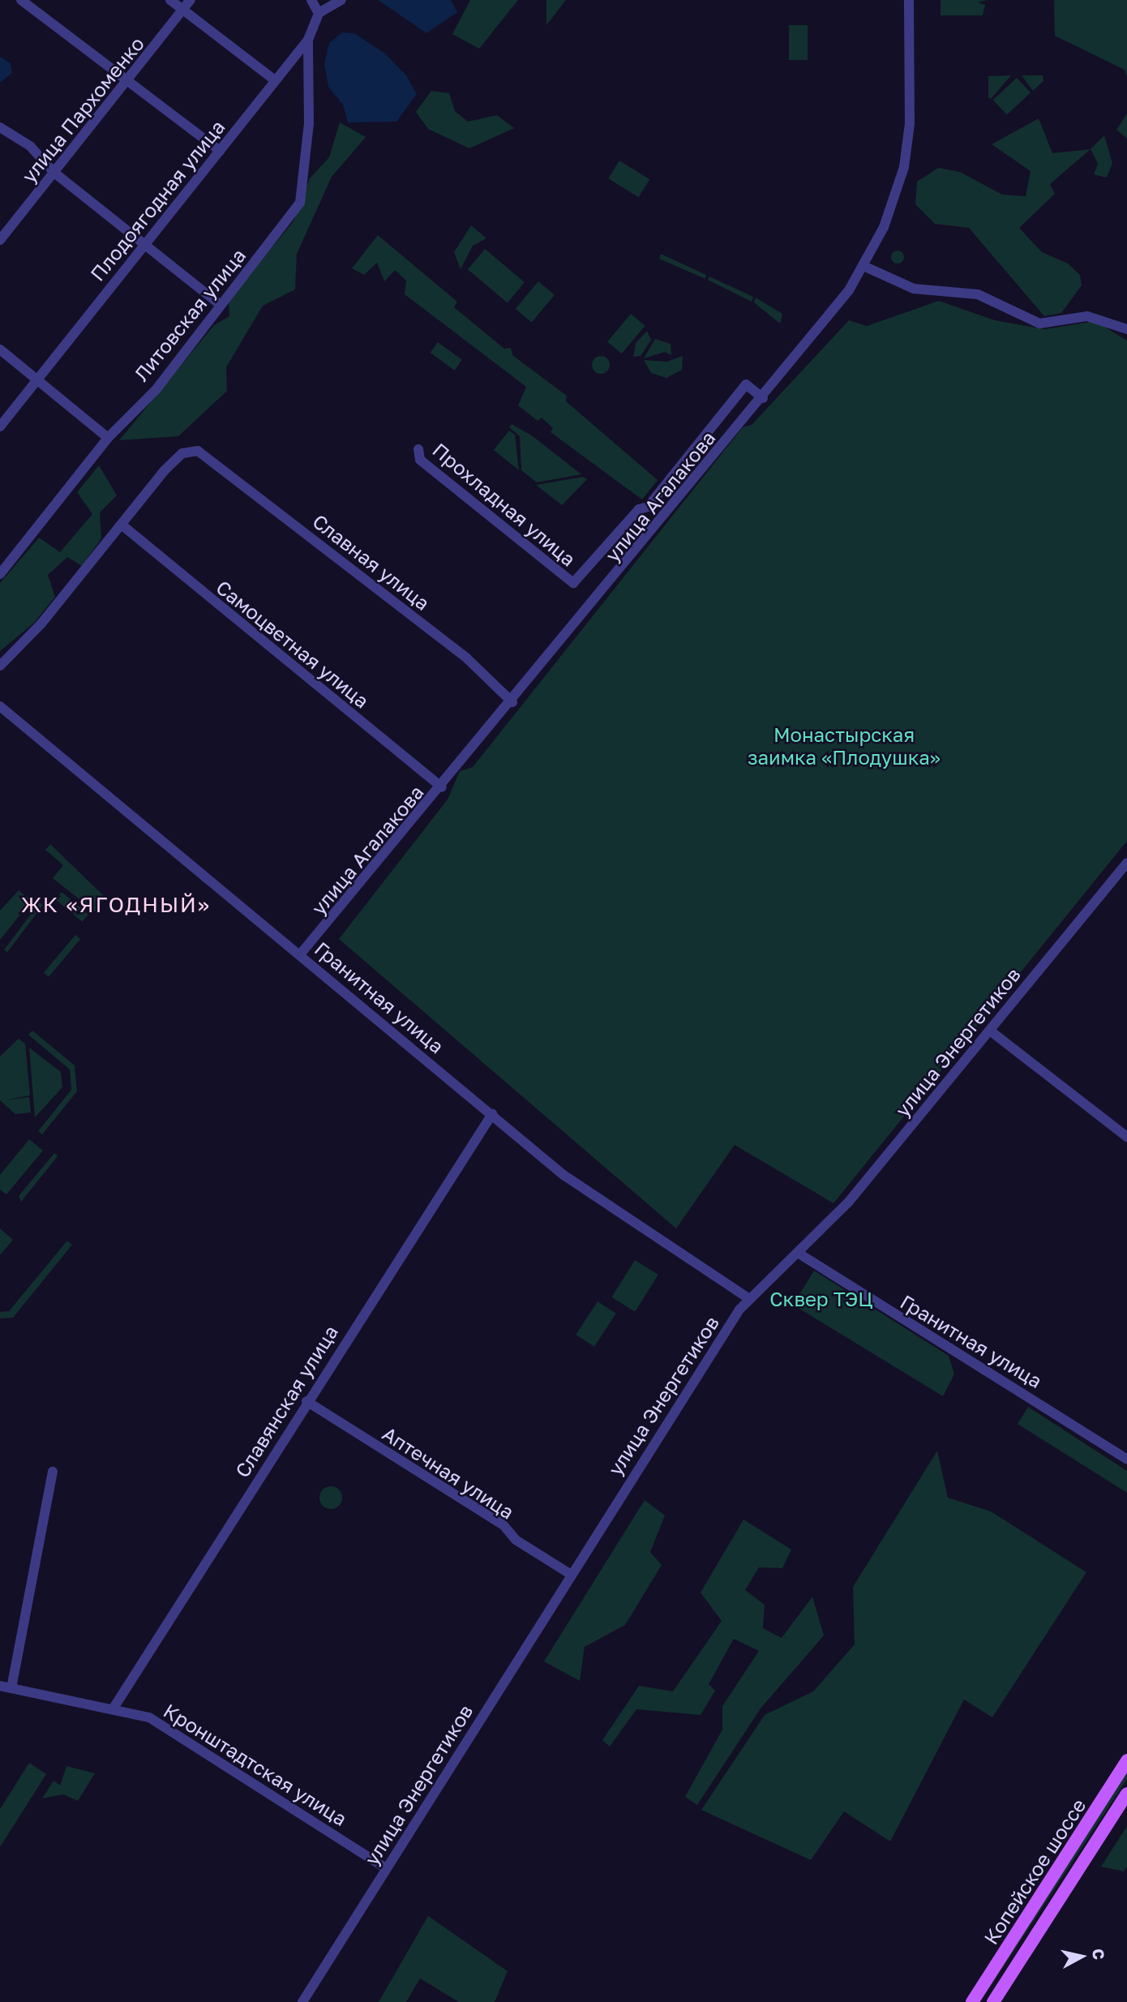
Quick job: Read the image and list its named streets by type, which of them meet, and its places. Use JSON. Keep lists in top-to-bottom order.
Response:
{
  "streets": {
    "main road": ["Копейское шоссе"],
    "street": [
      "улица Пархоменко",
      "Плодоягодная улица",
      "Литовская улица",
      "улица Агалакова",
      "Прохладная улица",
      "Славная улица",
      "Самоцветная улица",
      "Гранитная улица",
      "улица Энергетиков",
      "Славянская улица",
      "Аптечная улица",
      "Кронштадтская улица"
    ]
  },
  "crossings": [
    ["Плодоягодная улица", "Литовская улица"],
    ["улица Агалакова", "Прохладная улица"],
    ["улица Агалакова", "Славная улица"],
    ["улица Агалакова", "Самоцветная улица"],
    ["улица Агалакова", "Гранитная улица"],
    ["Славная улица", "Самоцветная улица"],
    ["Гранитная улица", "улица Энергетиков"],
    ["Гранитная улица", "Славянская улица"],
    ["улица Энергетиков", "Аптечная улица"],
    ["улица Энергетиков", "Кронштадтская улица"],
    ["Славянская улица", "Аптечная улица"],
    ["Славянская улица", "Кронштадтская улица"]
  ],
  "districts": ["ЖК «ЯГОДНЫЙ»"],
  "parks": ["Монастырская заимка «Плодушка»", "Сквер ТЭЦ"],
  "north": "right"
}
